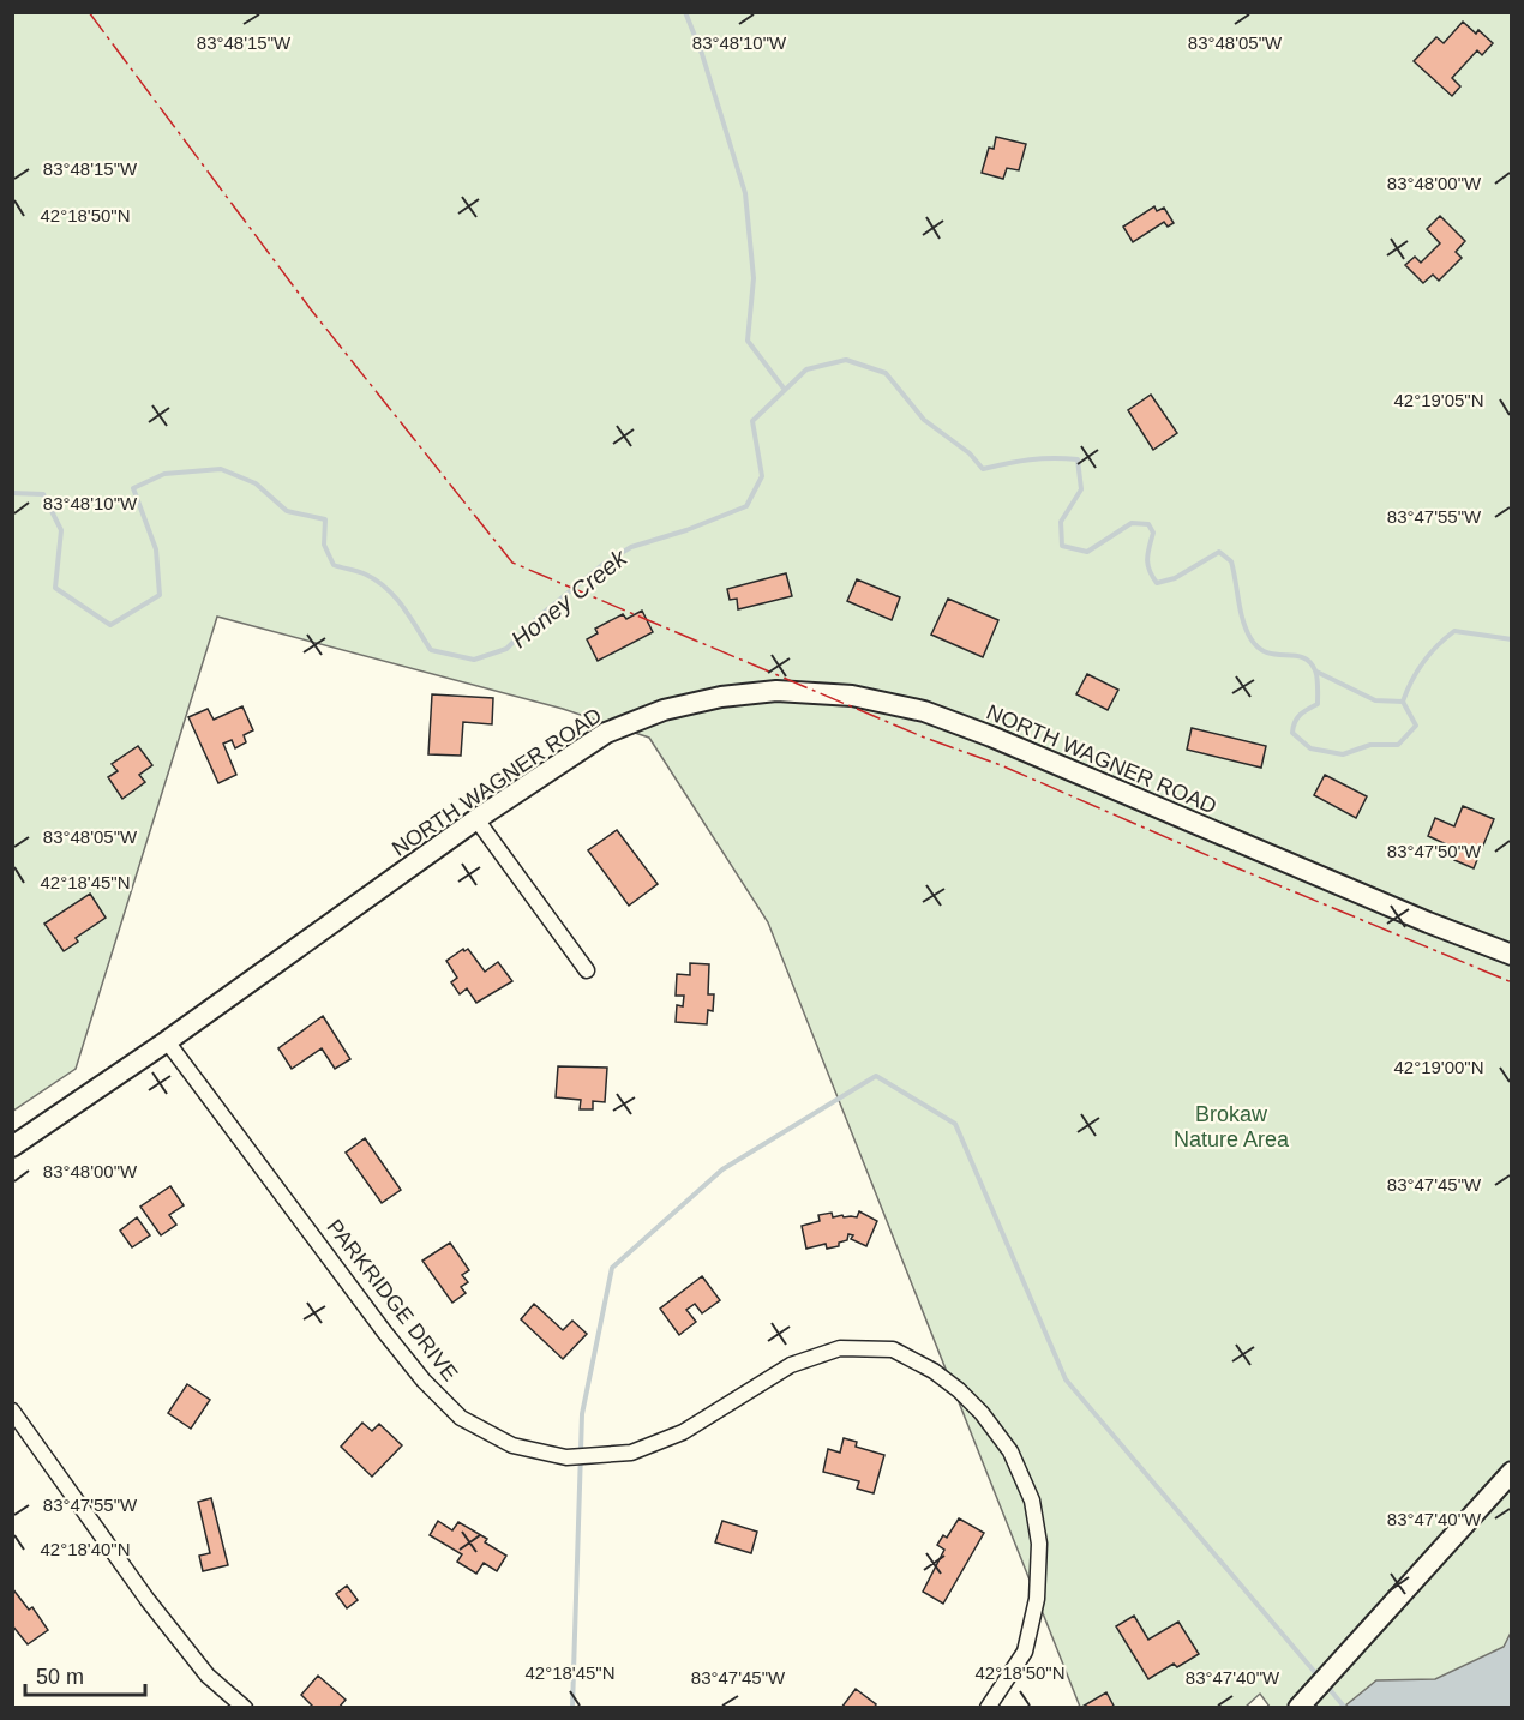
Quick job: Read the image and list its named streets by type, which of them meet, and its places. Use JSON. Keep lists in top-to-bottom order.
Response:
{
  "streets": {
    "street": ["NORTH WAGNER ROAD", "PARKRIDGE DRIVE"]
  },
  "crossings": [
    ["NORTH WAGNER ROAD", "PARKRIDGE DRIVE"]
  ],
  "water": ["Honey Creek"],
  "parks": ["Brokaw Nature Area"],
  "scale_bar": "50 m",
  "coordinates": [
    "83°48'15\"W",
    "83°48'10\"W",
    "83°48'05\"W",
    "83°48'00\"W",
    "42°18'50\"N",
    "42°19'05\"N",
    "83°47'55\"W",
    "83°47'50\"W",
    "42°18'45\"N",
    "42°19'00\"N",
    "83°47'45\"W",
    "83°47'40\"W",
    "42°18'40\"N"
  ]
}
